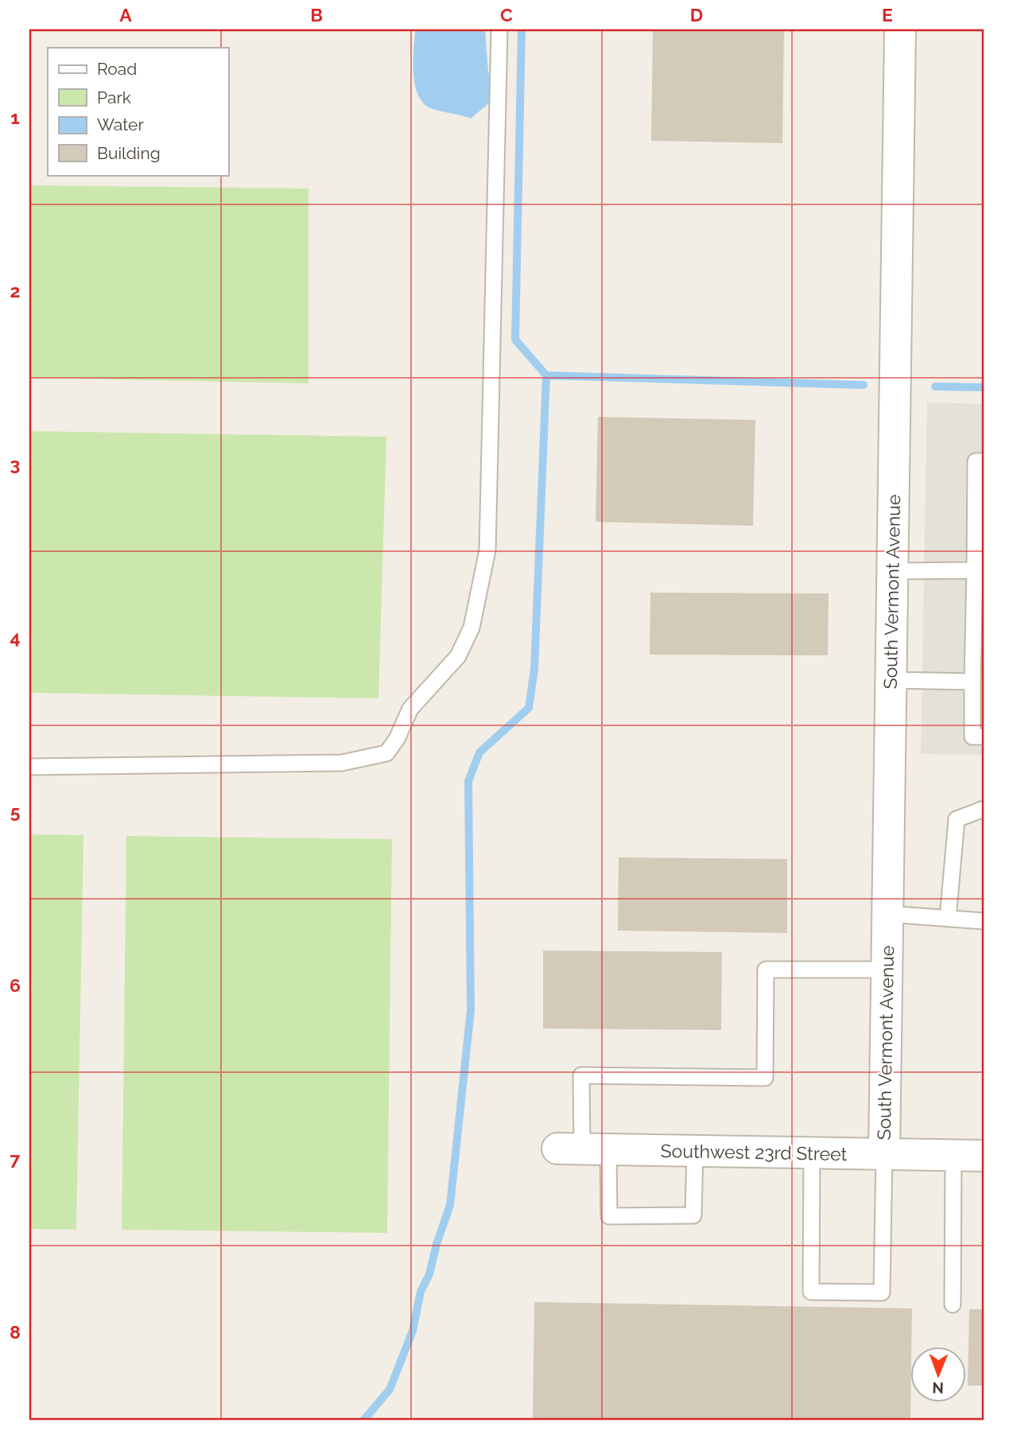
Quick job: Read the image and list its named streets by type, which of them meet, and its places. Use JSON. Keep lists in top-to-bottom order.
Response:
{
  "streets": {
    "street": ["South Vermont Avenue", "Southwest 23rd Street"]
  },
  "crossings": [
    ["South Vermont Avenue", "Southwest 23rd Street"]
  ],
  "legend": [
    "Road",
    "Park",
    "Water",
    "Building"
  ],
  "north": "bottom",
  "grid": {
    "columns": [
      "A",
      "B",
      "C",
      "D",
      "E"
    ],
    "rows": [
      "1",
      "2",
      "3",
      "4",
      "5",
      "6",
      "7",
      "8"
    ]
  }
}
